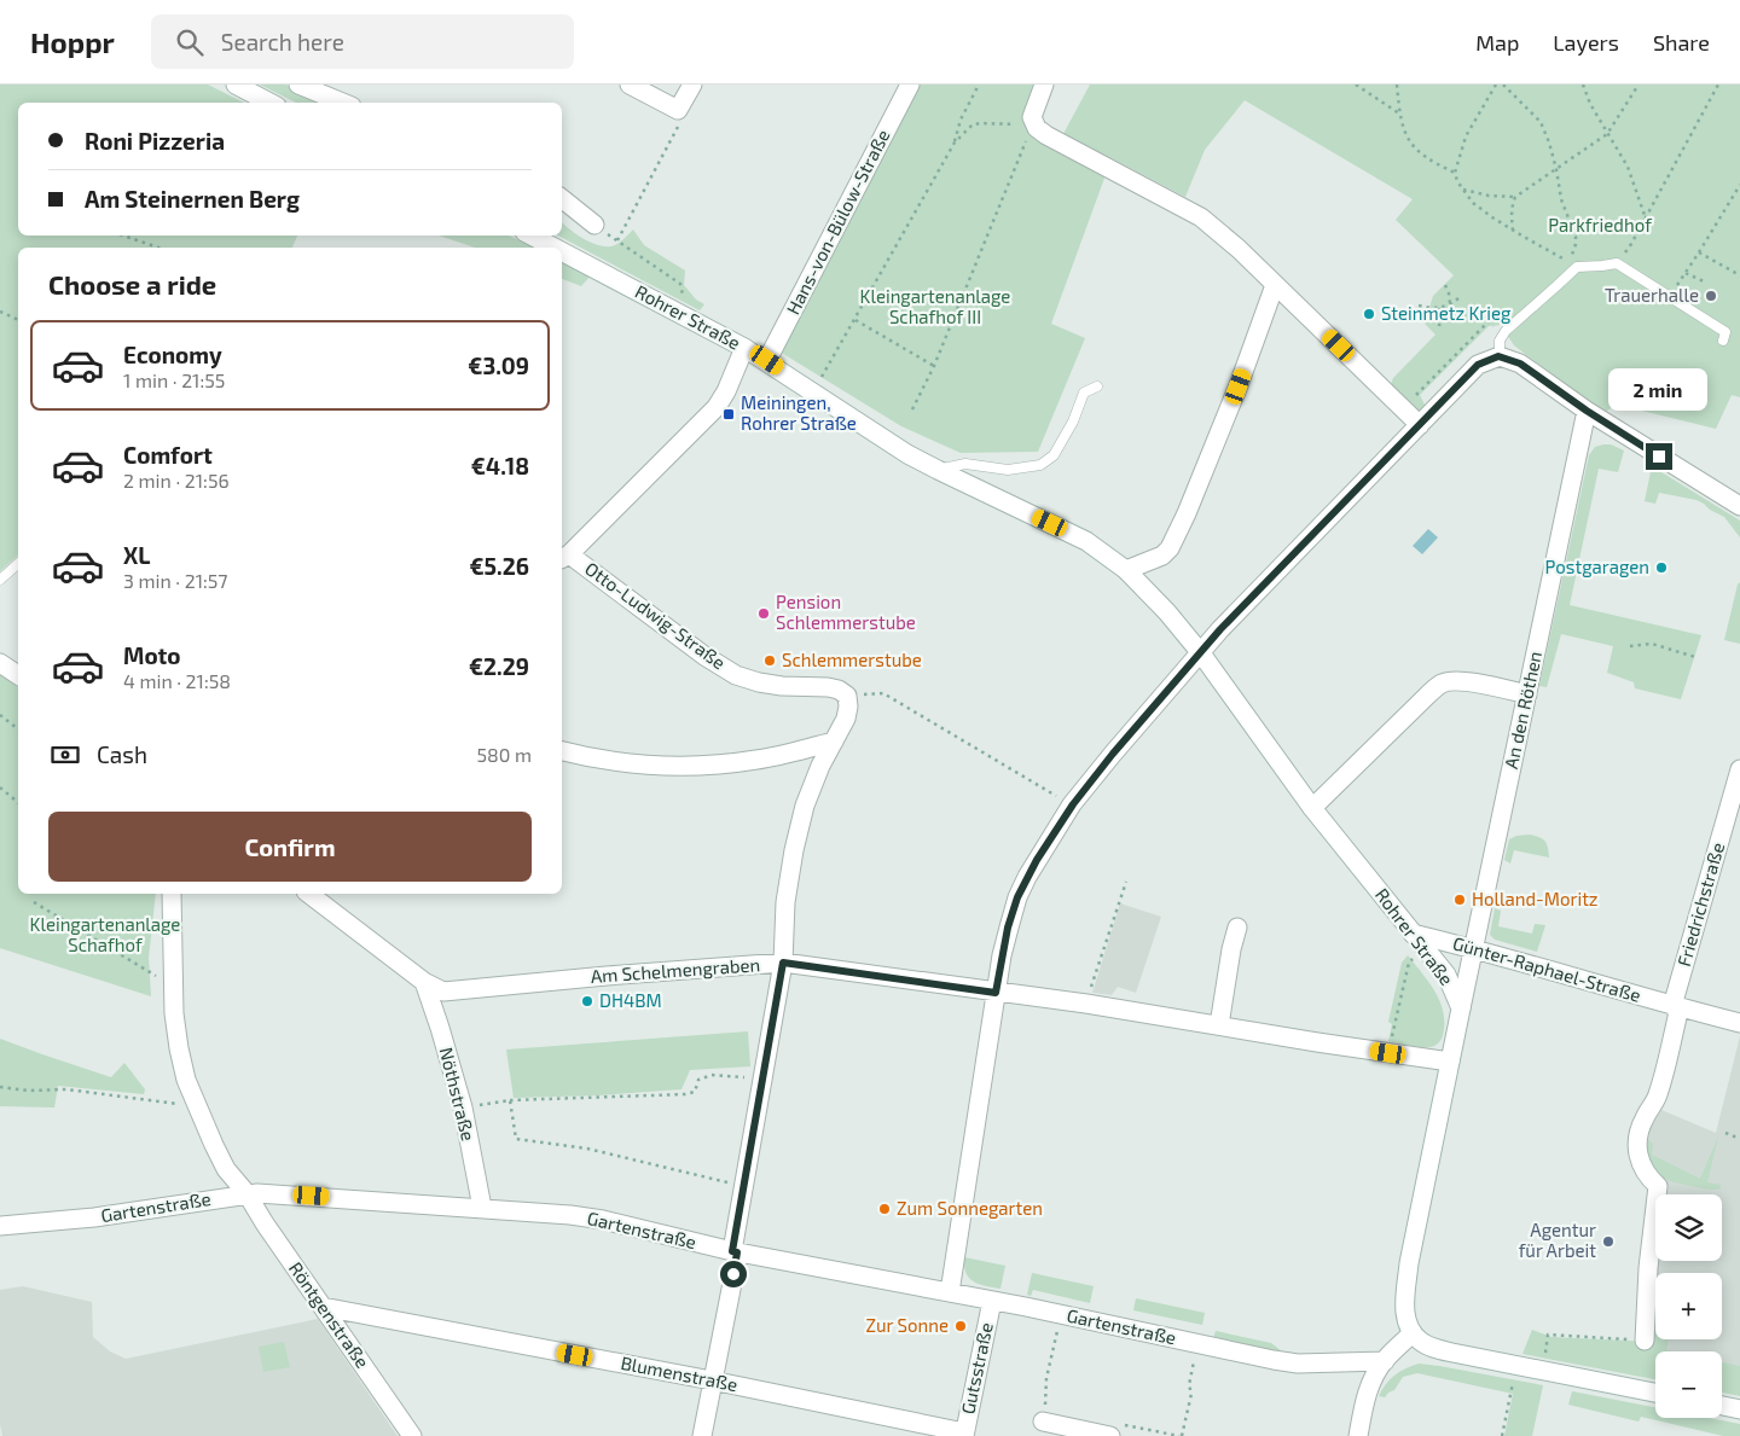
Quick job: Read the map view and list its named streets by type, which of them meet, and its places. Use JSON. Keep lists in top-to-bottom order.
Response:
{
  "streets": {
    "street": [
      "Hans-von-Bülow-Straße",
      "Rohrer Straße",
      "Otto-Ludwig-Straße",
      "An den Röthen",
      "Friedrichstraße",
      "Günter-Raphael-Straße",
      "Am Schelmengraben",
      "Nöthstraße",
      "Gartenstraße",
      "Röntgenstraße",
      "Gutsstraße",
      "Blumenstraße"
    ]
  },
  "crossings": [
    ["Hans-von-Bülow-Straße", "Rohrer Straße"],
    ["Rohrer Straße", "An den Röthen"],
    ["Rohrer Straße", "Günter-Raphael-Straße"],
    ["An den Röthen", "Günter-Raphael-Straße"],
    ["Friedrichstraße", "Günter-Raphael-Straße"],
    ["Am Schelmengraben", "Nöthstraße"],
    ["Nöthstraße", "Gartenstraße"],
    ["Gartenstraße", "Röntgenstraße"],
    ["Gartenstraße", "Gutsstraße"],
    ["Röntgenstraße", "Blumenstraße"],
    ["Gutsstraße", "Blumenstraße"]
  ],
  "parks": ["Parkfriedhof", "Kleingartenanlage Schafhof III", "Kleingartenanlage Schafhof"],
  "places": {
    "other": [
      "Trauerhalle",
      "Steinmetz Krieg",
      "Postgaragen",
      "Pension Schlemmerstube",
      "Schlemmerstube",
      "Holland-Moritz",
      "DH4BM",
      "Zum Sonnegarten",
      "Agentur für Arbeit",
      "Zur Sonne"
    ],
    "transit": ["Meiningen, Rohrer Straße"]
  },
  "page": {
    "header": "Hoppr",
    "search": "Search here",
    "nav": ["Map", "Layers", "Share"],
    "banner": ["Roni Pizzeria", "Am Steinernen Berg"],
    "heading": "Choose a ride",
    "list": [
      {
        "name": "Economy",
        "note": "1 min · 21:55",
        "value": "€3.09"
      },
      {
        "name": "Comfort",
        "note": "2 min · 21:56",
        "value": "€4.18"
      },
      {
        "name": "XL",
        "note": "3 min · 21:57",
        "value": "€5.26"
      },
      {
        "name": "Moto",
        "note": "4 min · 21:58",
        "value": "€2.29"
      }
    ],
    "bubble": "2 min",
    "pay": ["Cash", "580 m"],
    "buttons": "Confirm",
    "map_buttons": ["+", "−"]
  }
}
